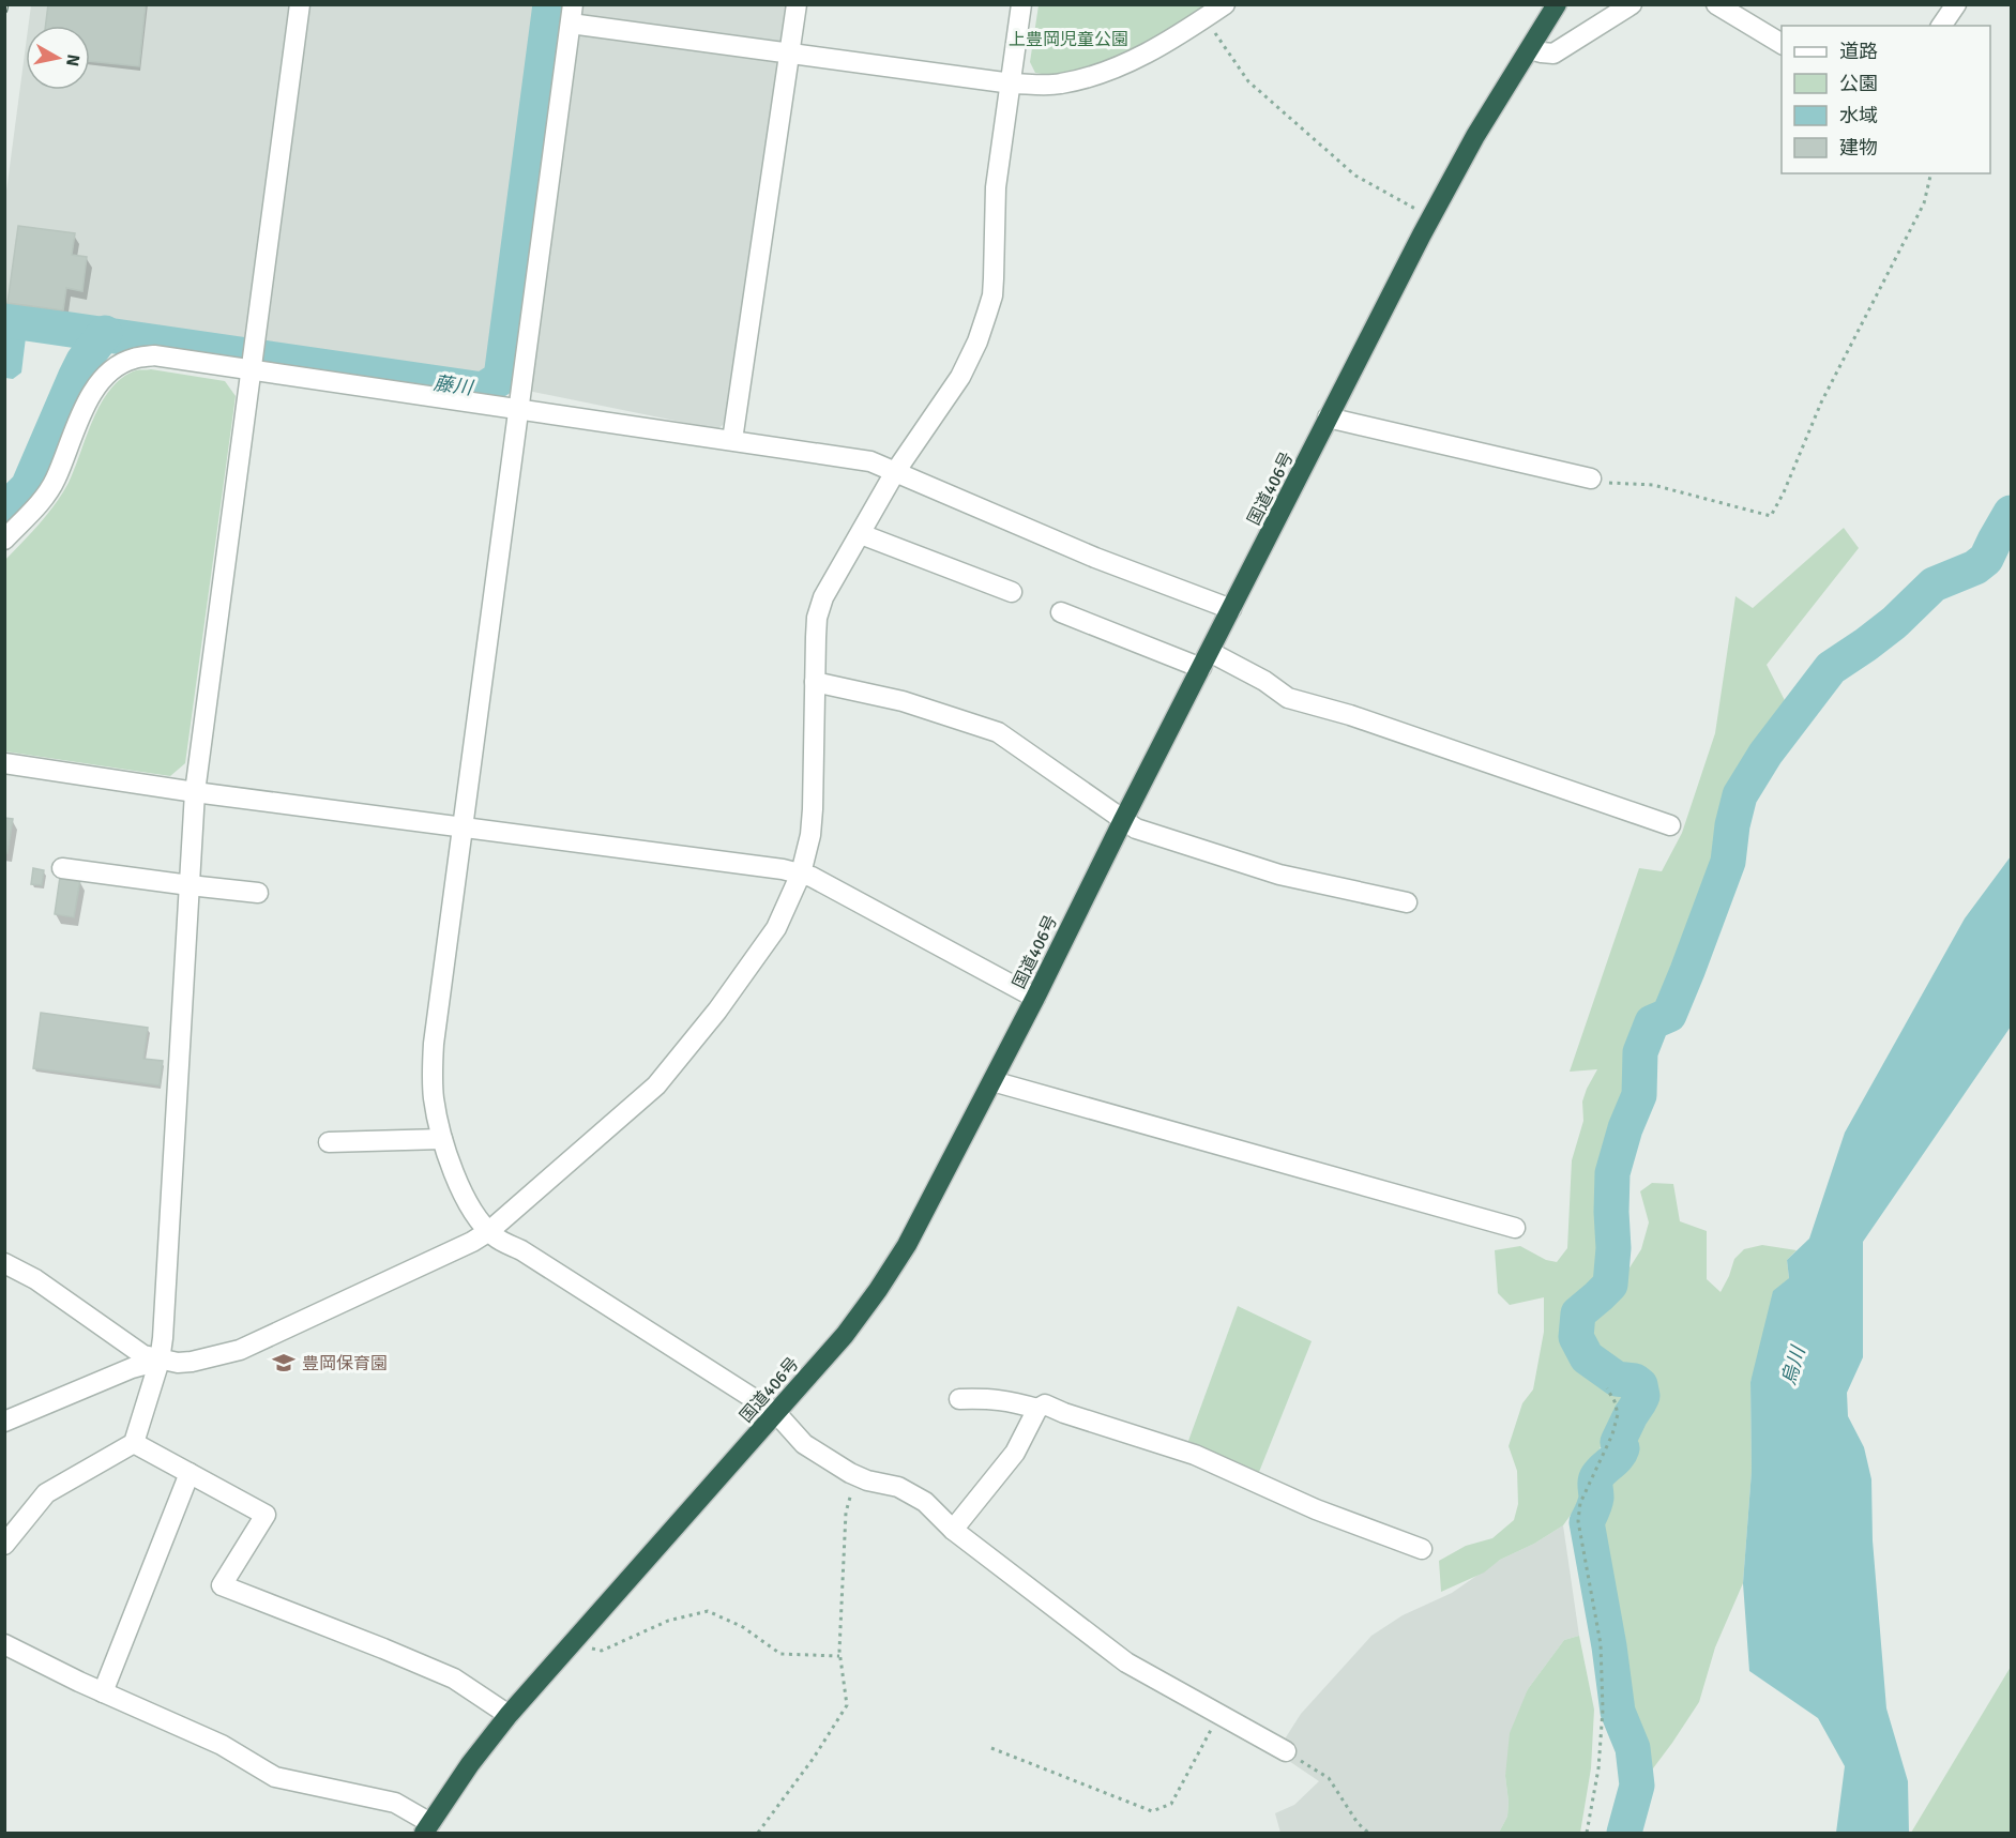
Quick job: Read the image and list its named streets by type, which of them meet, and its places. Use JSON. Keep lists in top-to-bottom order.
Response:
{
  "streets": {
    "highway": ["国道406号"]
  },
  "water": ["藤川", "烏川"],
  "parks": ["上豊岡児童公園"],
  "places": {
    "school or university": ["豊岡保育園"]
  },
  "legend": [
    "道路",
    "公園",
    "水域",
    "建物"
  ],
  "north": "right"
}
